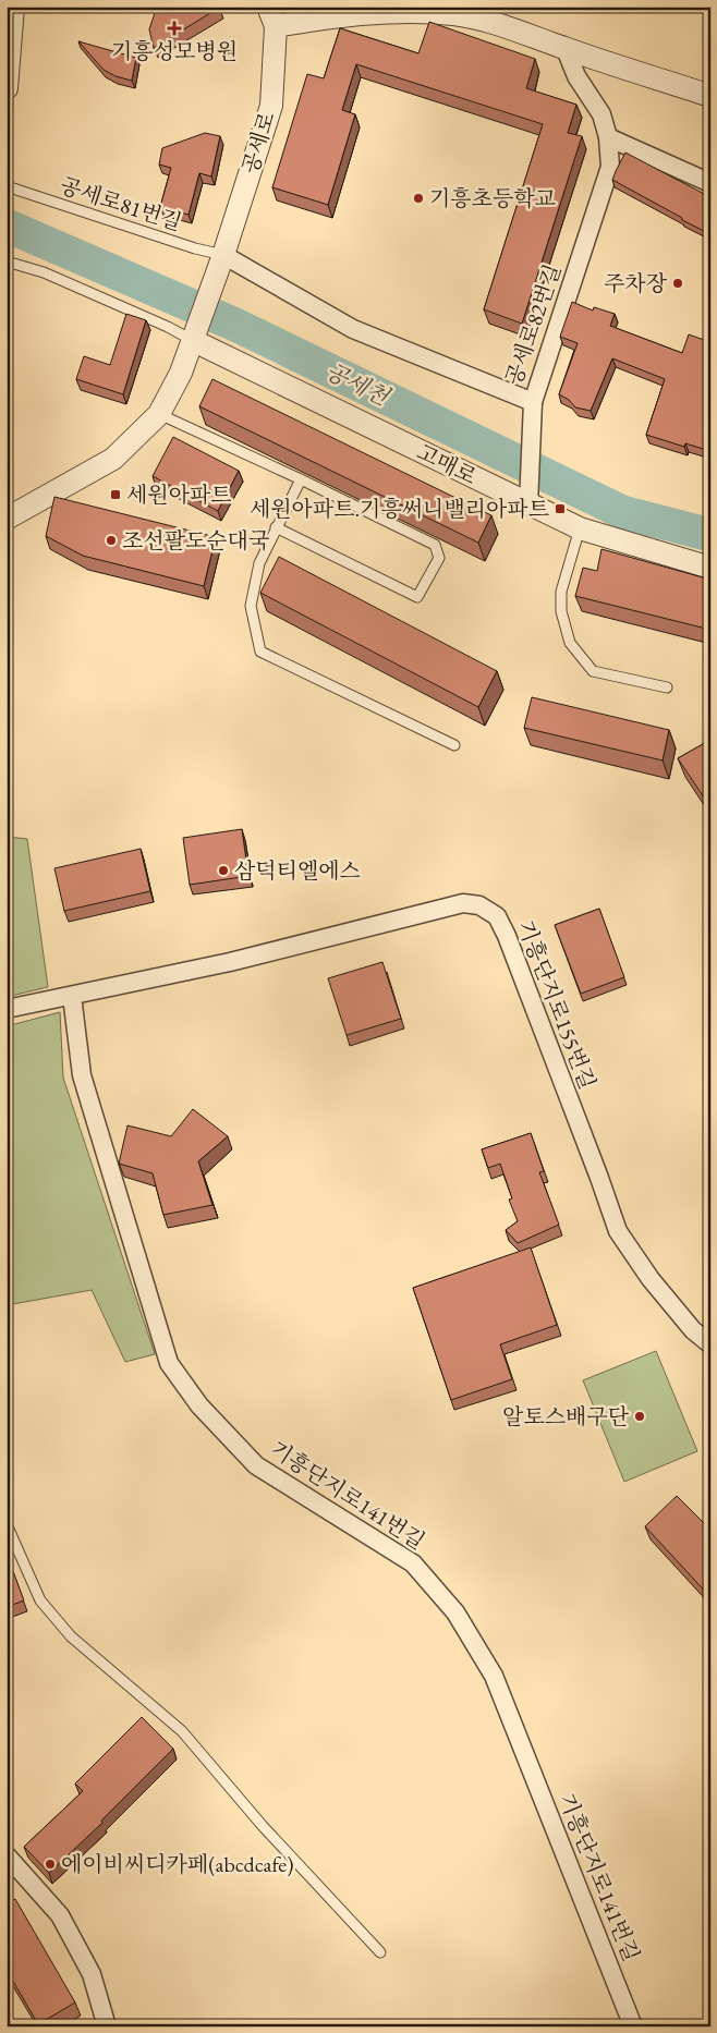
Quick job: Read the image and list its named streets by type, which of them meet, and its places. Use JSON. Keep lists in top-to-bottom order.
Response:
{
  "streets": {
    "street": [
      "공세로",
      "공세로82번길",
      "고매로",
      "기흥단지로155번길",
      "기흥단지로141번길"
    ],
    "lane": ["공세로81번길"]
  },
  "crossings": [
    ["공세로", "공세로81번길"],
    ["공세로", "공세로82번길"],
    ["공세로", "고매로"],
    ["공세로81번길", "공세로82번길"],
    ["기흥단지로155번길", "기흥단지로141번길"]
  ],
  "water": ["공세천"],
  "places": {
    "health": ["기흥성모병원"],
    "other": [
      "기흥초등학교",
      "주차장",
      "조선팔도순대국",
      "삼덕티엘에스",
      "알토스배구단",
      "에이비씨디카페(abcdcafe)"
    ],
    "transit": ["세원아파트", "세원아파트.기흥써니밸리아파트"]
  }
}
